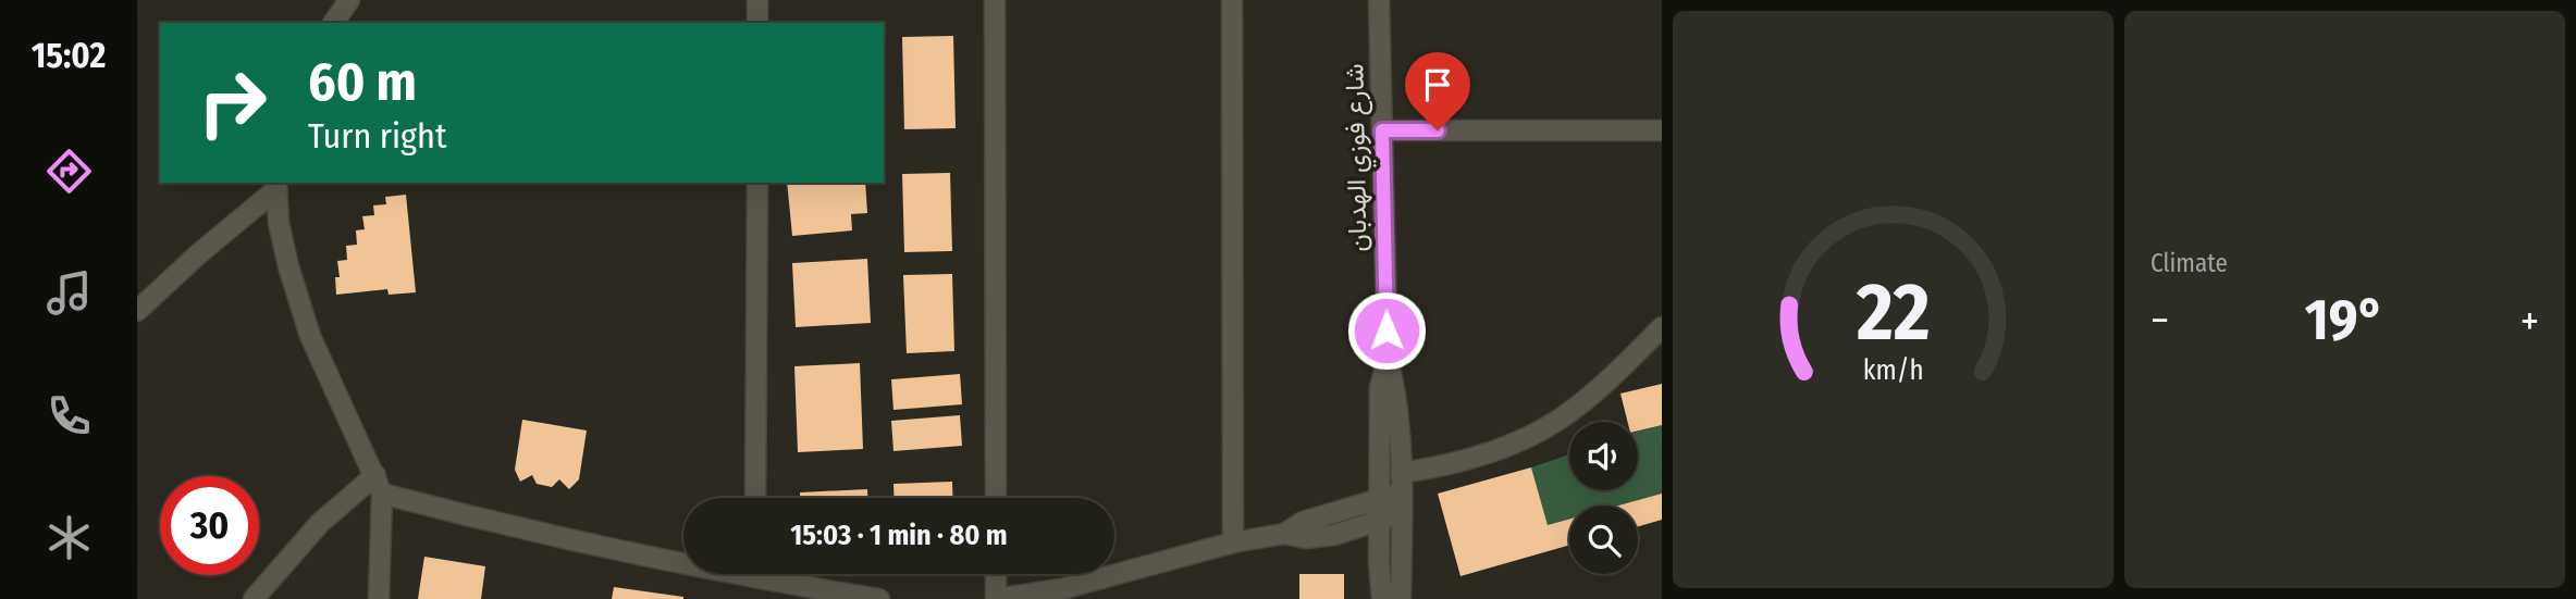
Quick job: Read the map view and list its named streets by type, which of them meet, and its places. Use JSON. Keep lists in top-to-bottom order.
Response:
{
  "streets": {
    "street": ["شارع فوزي الهدبان"]
  },
  "page": {
    "tabs": "15:02",
    "tile": "Climate",
    "turn": ["60 m", "Turn right"],
    "heat": ["−", "19°", "+"],
    "limit": "30",
    "trip": "15:03 · 1 min · 80 m",
    "gauge": ["22", "km/h"]
  }
}
